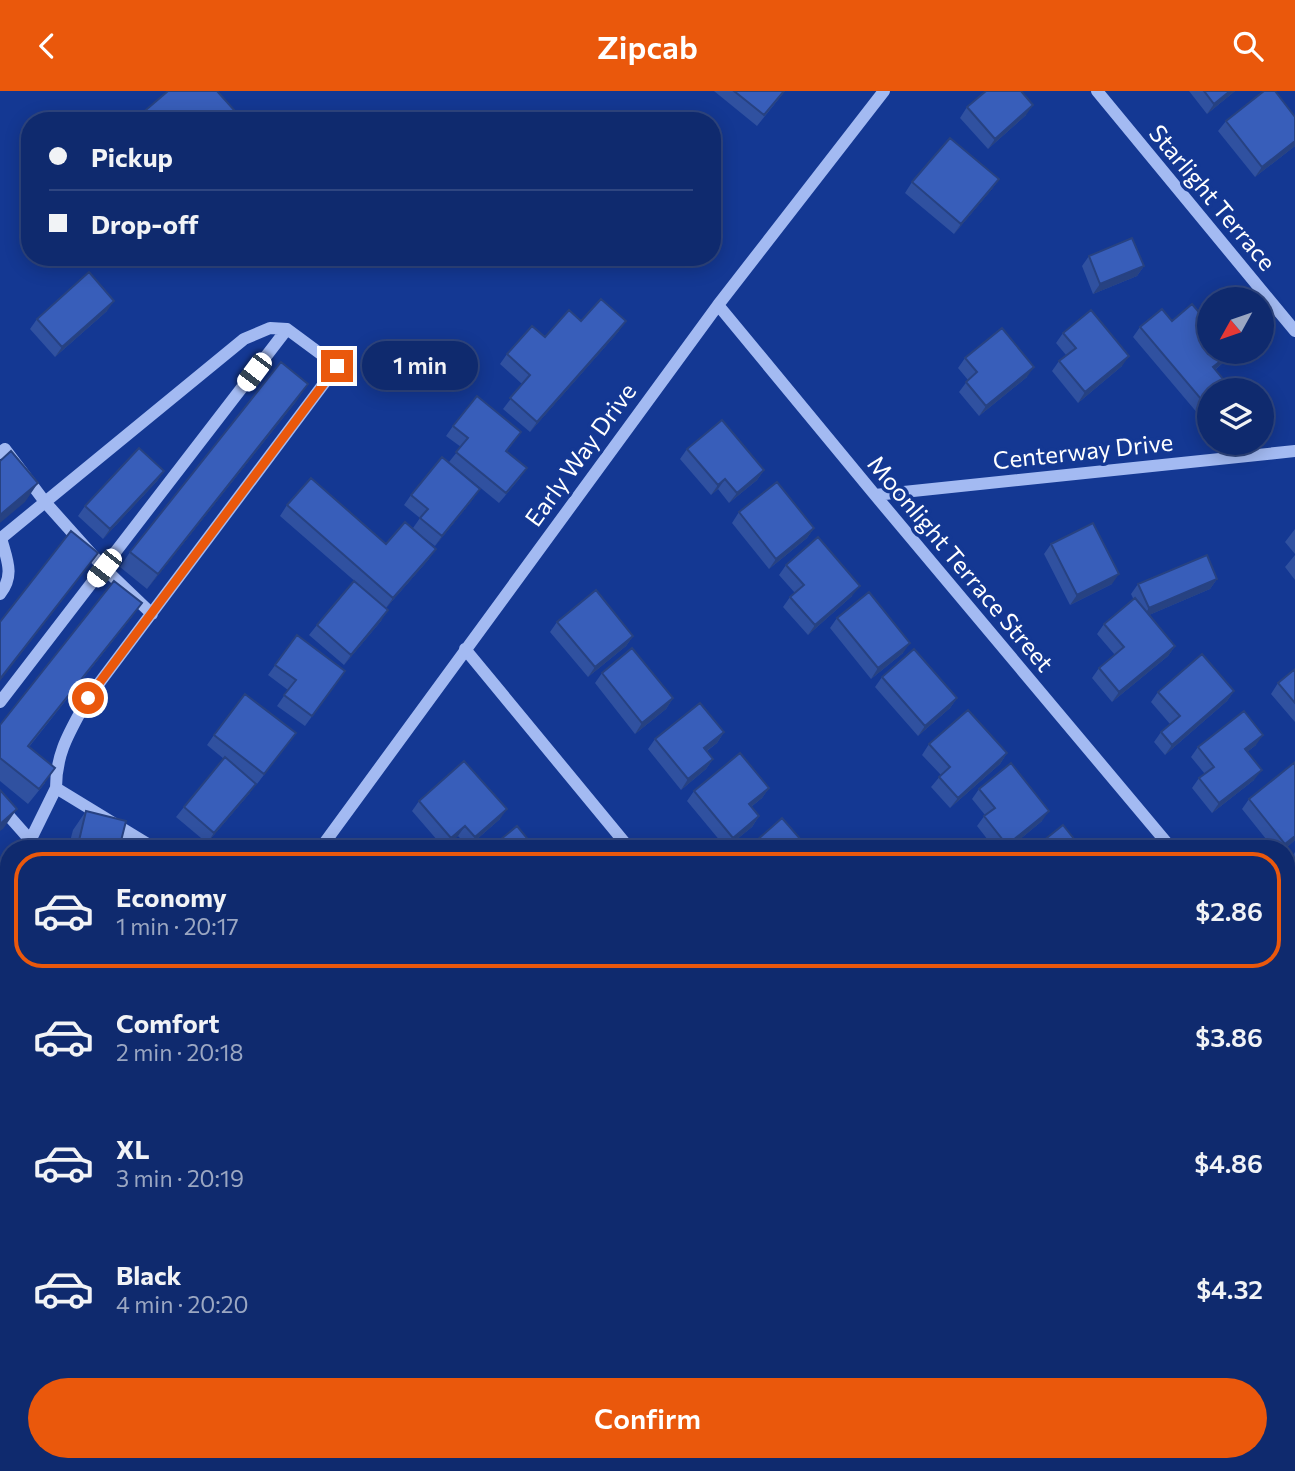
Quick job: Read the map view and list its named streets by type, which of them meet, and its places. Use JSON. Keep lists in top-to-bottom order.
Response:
{
  "streets": {
    "street": [
      "Starlight Terrace",
      "Centerway Drive",
      "Early Way Drive",
      "Moonlight Terrace Street"
    ]
  },
  "crossings": [
    ["Centerway Drive", "Moonlight Terrace Street"],
    ["Early Way Drive", "Moonlight Terrace Street"]
  ],
  "north": "bottom left",
  "page": {
    "header": "Zipcab",
    "banner": ["Pickup", "Drop-off"],
    "bubble": "1 min",
    "list": [
      {
        "name": "Economy",
        "note": "1 min · 20:17",
        "value": "$2.86"
      },
      {
        "name": "Comfort",
        "note": "2 min · 20:18",
        "value": "$3.86"
      },
      {
        "name": "XL",
        "note": "3 min · 20:19",
        "value": "$4.86"
      },
      {
        "name": "Black",
        "note": "4 min · 20:20",
        "value": "$4.32"
      }
    ],
    "buttons": "Confirm"
  }
}
